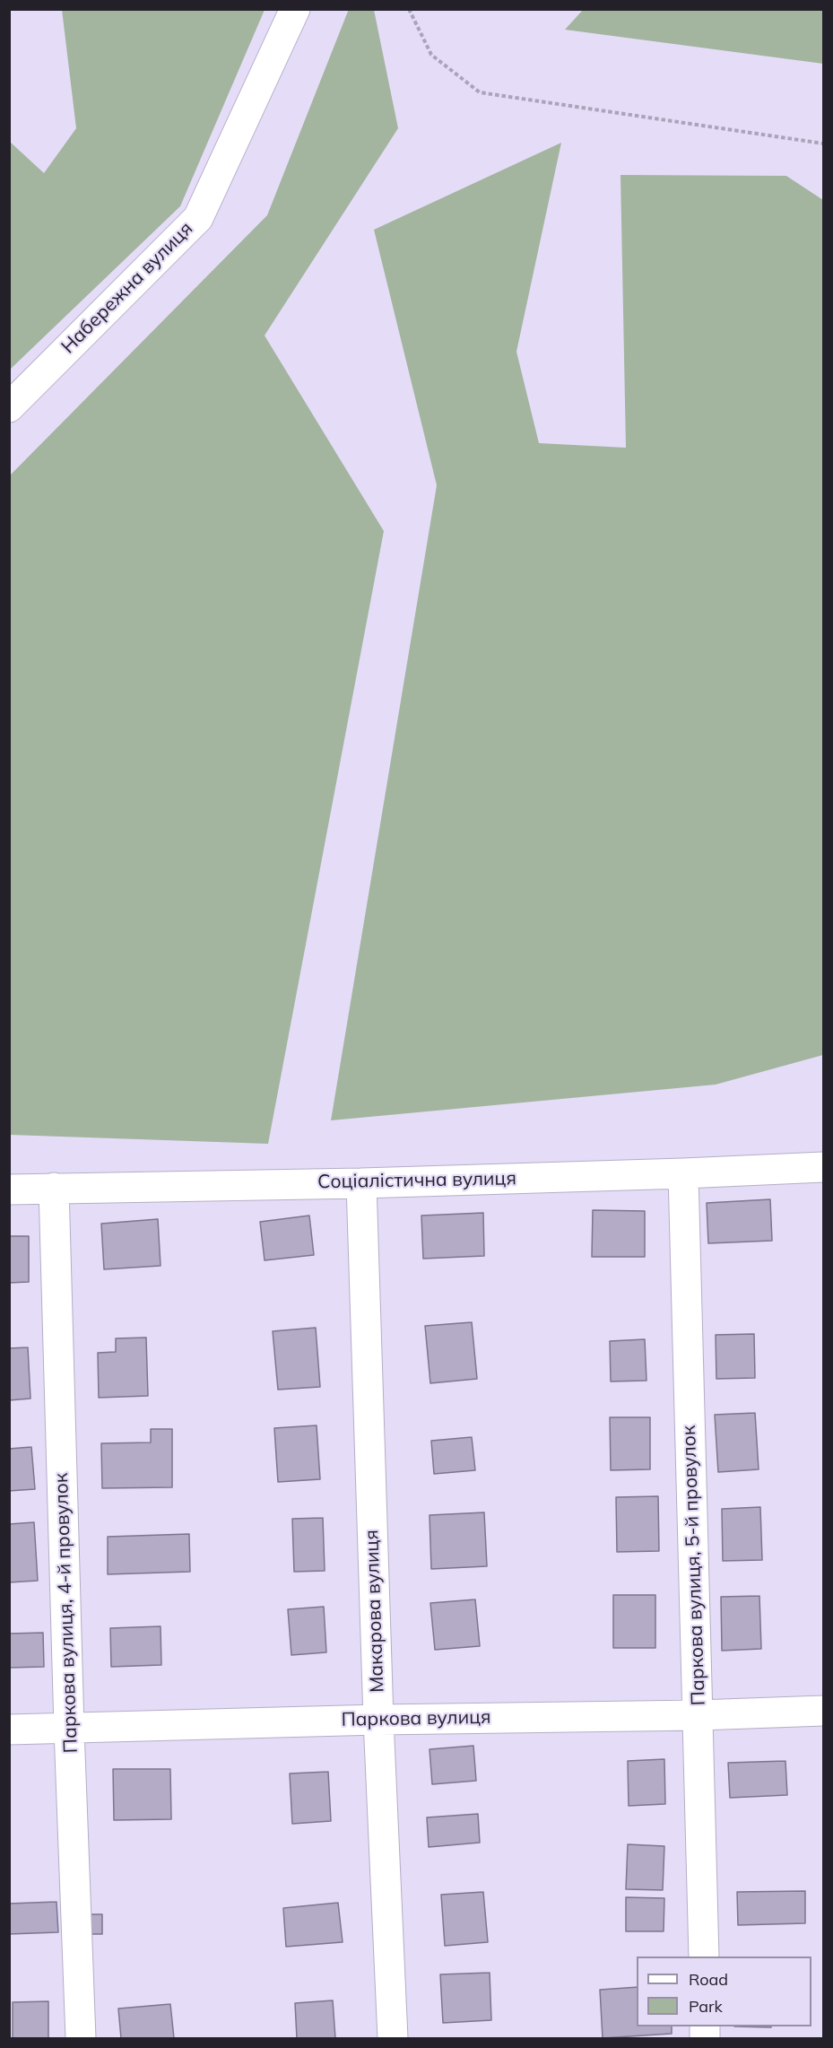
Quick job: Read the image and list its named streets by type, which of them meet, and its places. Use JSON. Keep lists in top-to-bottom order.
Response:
{
  "streets": {
    "street": [
      "Набережна вулиця",
      "Соціалістична вулиця",
      "Паркова вулиця, 5-й провулок",
      "Макарова вулиця",
      "Паркова вулиця, 4-й провулок",
      "Паркова вулиця"
    ]
  },
  "crossings": [
    ["Соціалістична вулиця", "Паркова вулиця, 5-й провулок"],
    ["Соціалістична вулиця", "Макарова вулиця"],
    ["Соціалістична вулиця", "Паркова вулиця, 4-й провулок"],
    ["Паркова вулиця, 5-й провулок", "Паркова вулиця"],
    ["Макарова вулиця", "Паркова вулиця"],
    ["Паркова вулиця, 4-й провулок", "Паркова вулиця"]
  ],
  "legend": ["Road", "Park"]
}
